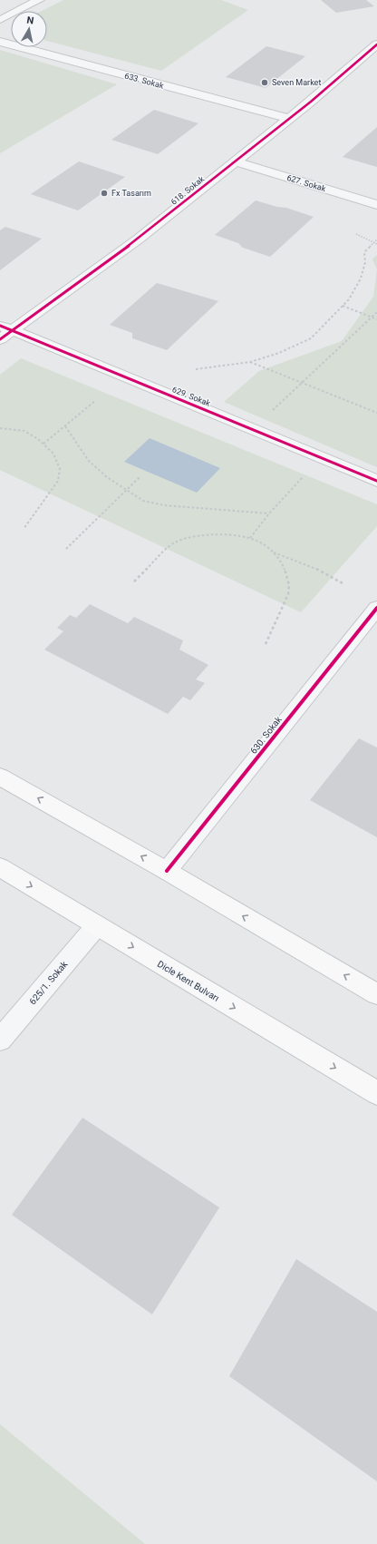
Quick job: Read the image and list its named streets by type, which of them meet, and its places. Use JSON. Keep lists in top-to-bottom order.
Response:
{
  "streets": {
    "main road": ["Dicle Kent Bulvarı"],
    "street": [
      "633. Sokak",
      "627. Sokak",
      "618. Sokak",
      "629. Sokak",
      "630. Sokak",
      "625/1. Sokak"
    ]
  },
  "crossings": [
    ["633. Sokak", "618. Sokak"],
    ["627. Sokak", "618. Sokak"],
    ["618. Sokak", "629. Sokak"],
    ["Dicle Kent Bulvarı", "625/1. Sokak"]
  ],
  "places": ["Seven Market", "Fx Tasarım"],
  "north": "top"
}
